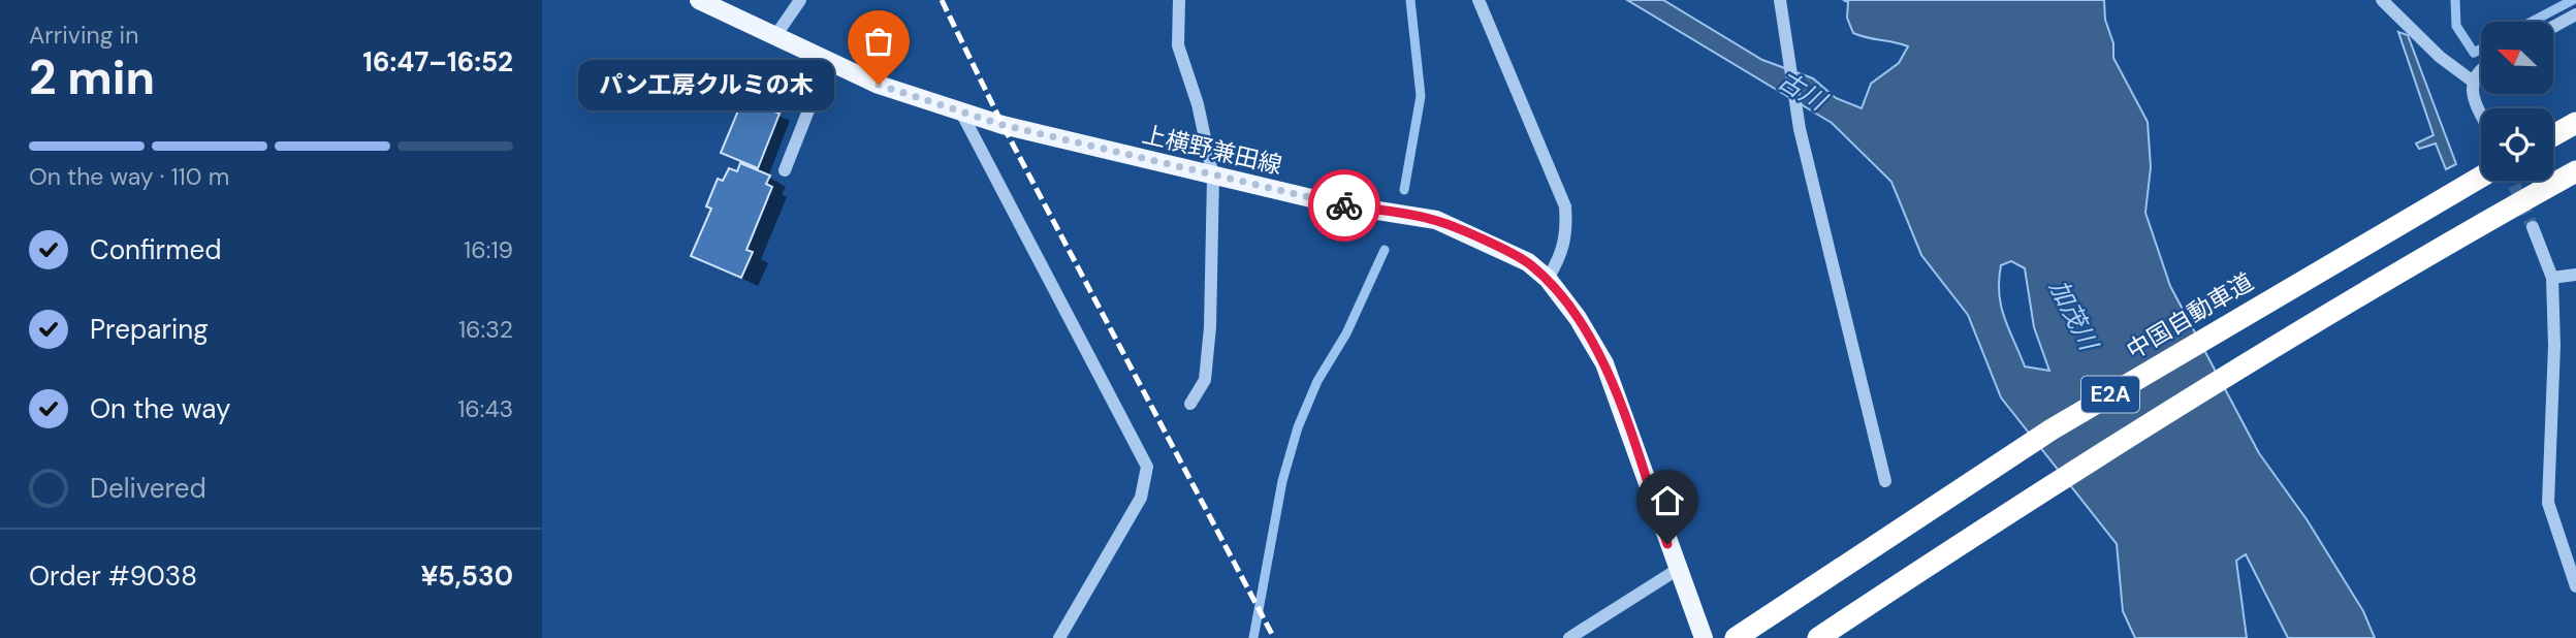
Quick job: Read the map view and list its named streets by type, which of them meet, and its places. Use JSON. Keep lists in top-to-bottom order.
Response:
{
  "streets": {
    "highway": ["中国自動車道", "E2A"],
    "main road": ["上横野兼田線"]
  },
  "water": ["古川", "加茂川"],
  "places": ["パン工房クルミの木"],
  "north": "top left",
  "page": {
    "heading": ["2 min", "Arriving in", "16:47–16:52"],
    "panel": ["Order #9038", "¥5,530"],
    "bubble": "パン工房クルミの木",
    "bar": "On the way · 110 m",
    "list": [
      ["Confirmed", "16:19"],
      ["Preparing", "16:32"],
      ["On the way", "16:43"],
      "Delivered"
    ]
  }
}
